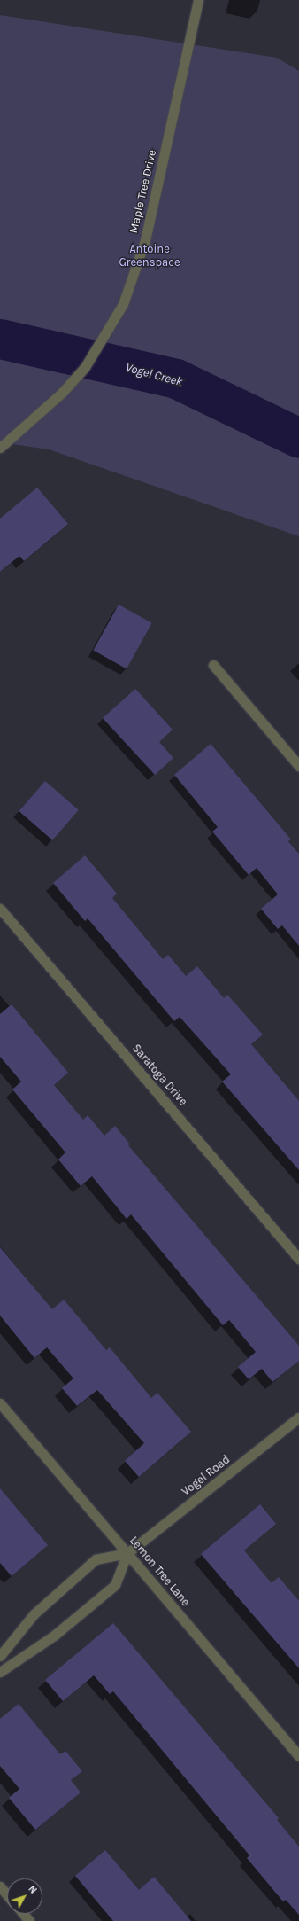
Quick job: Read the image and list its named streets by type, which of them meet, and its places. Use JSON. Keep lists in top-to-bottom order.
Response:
{
  "streets": {
    "street": [
      "Maple Tree Drive",
      "Saratoga Drive",
      "Vogel Road",
      "Lemon Tree Lane"
    ]
  },
  "crossings": [
    ["Vogel Road", "Lemon Tree Lane"]
  ],
  "water": ["Vogel Creek"],
  "parks": ["Antoine Greenspace"],
  "north": "top right"
}
